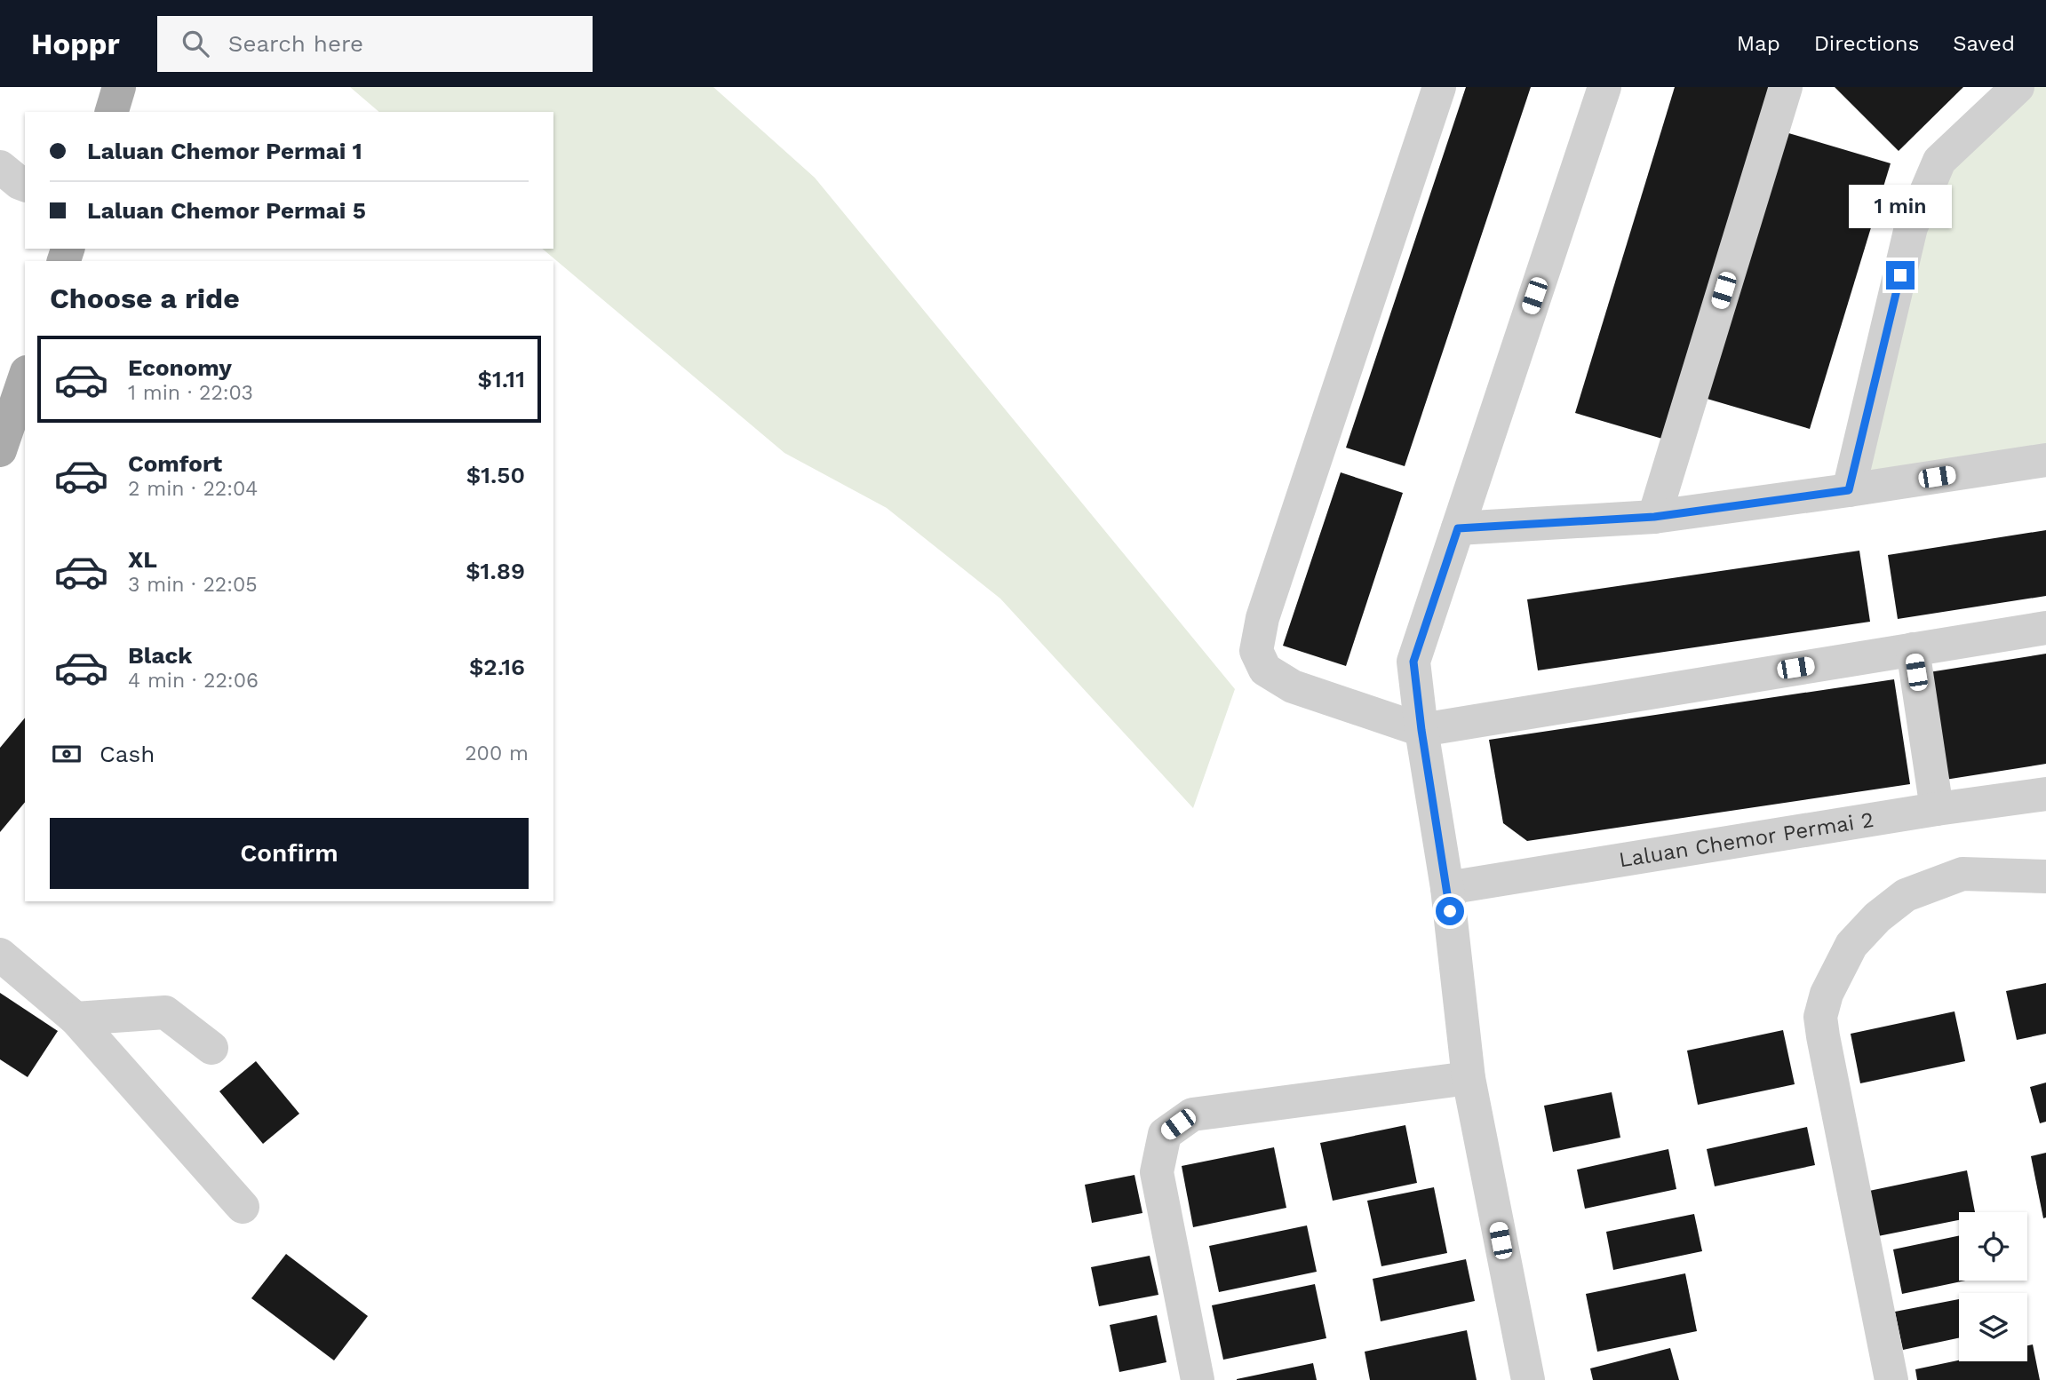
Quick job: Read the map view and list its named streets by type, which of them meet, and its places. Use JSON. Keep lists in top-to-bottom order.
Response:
{
  "streets": {
    "street": ["Laluan Chemor Permai 2"]
  },
  "page": {
    "header": "Hoppr",
    "search": "Search here",
    "nav": ["Map", "Directions", "Saved"],
    "banner": ["Laluan Chemor Permai 1", "Laluan Chemor Permai 5"],
    "bubble": "1 min",
    "heading": "Choose a ride",
    "list": [
      {
        "name": "Economy",
        "note": "1 min · 22:03",
        "value": "$1.11"
      },
      {
        "name": "Comfort",
        "note": "2 min · 22:04",
        "value": "$1.50"
      },
      {
        "name": "XL",
        "note": "3 min · 22:05",
        "value": "$1.89"
      },
      {
        "name": "Black",
        "note": "4 min · 22:06",
        "value": "$2.16"
      }
    ],
    "pay": ["Cash", "200 m"],
    "buttons": "Confirm"
  }
}
